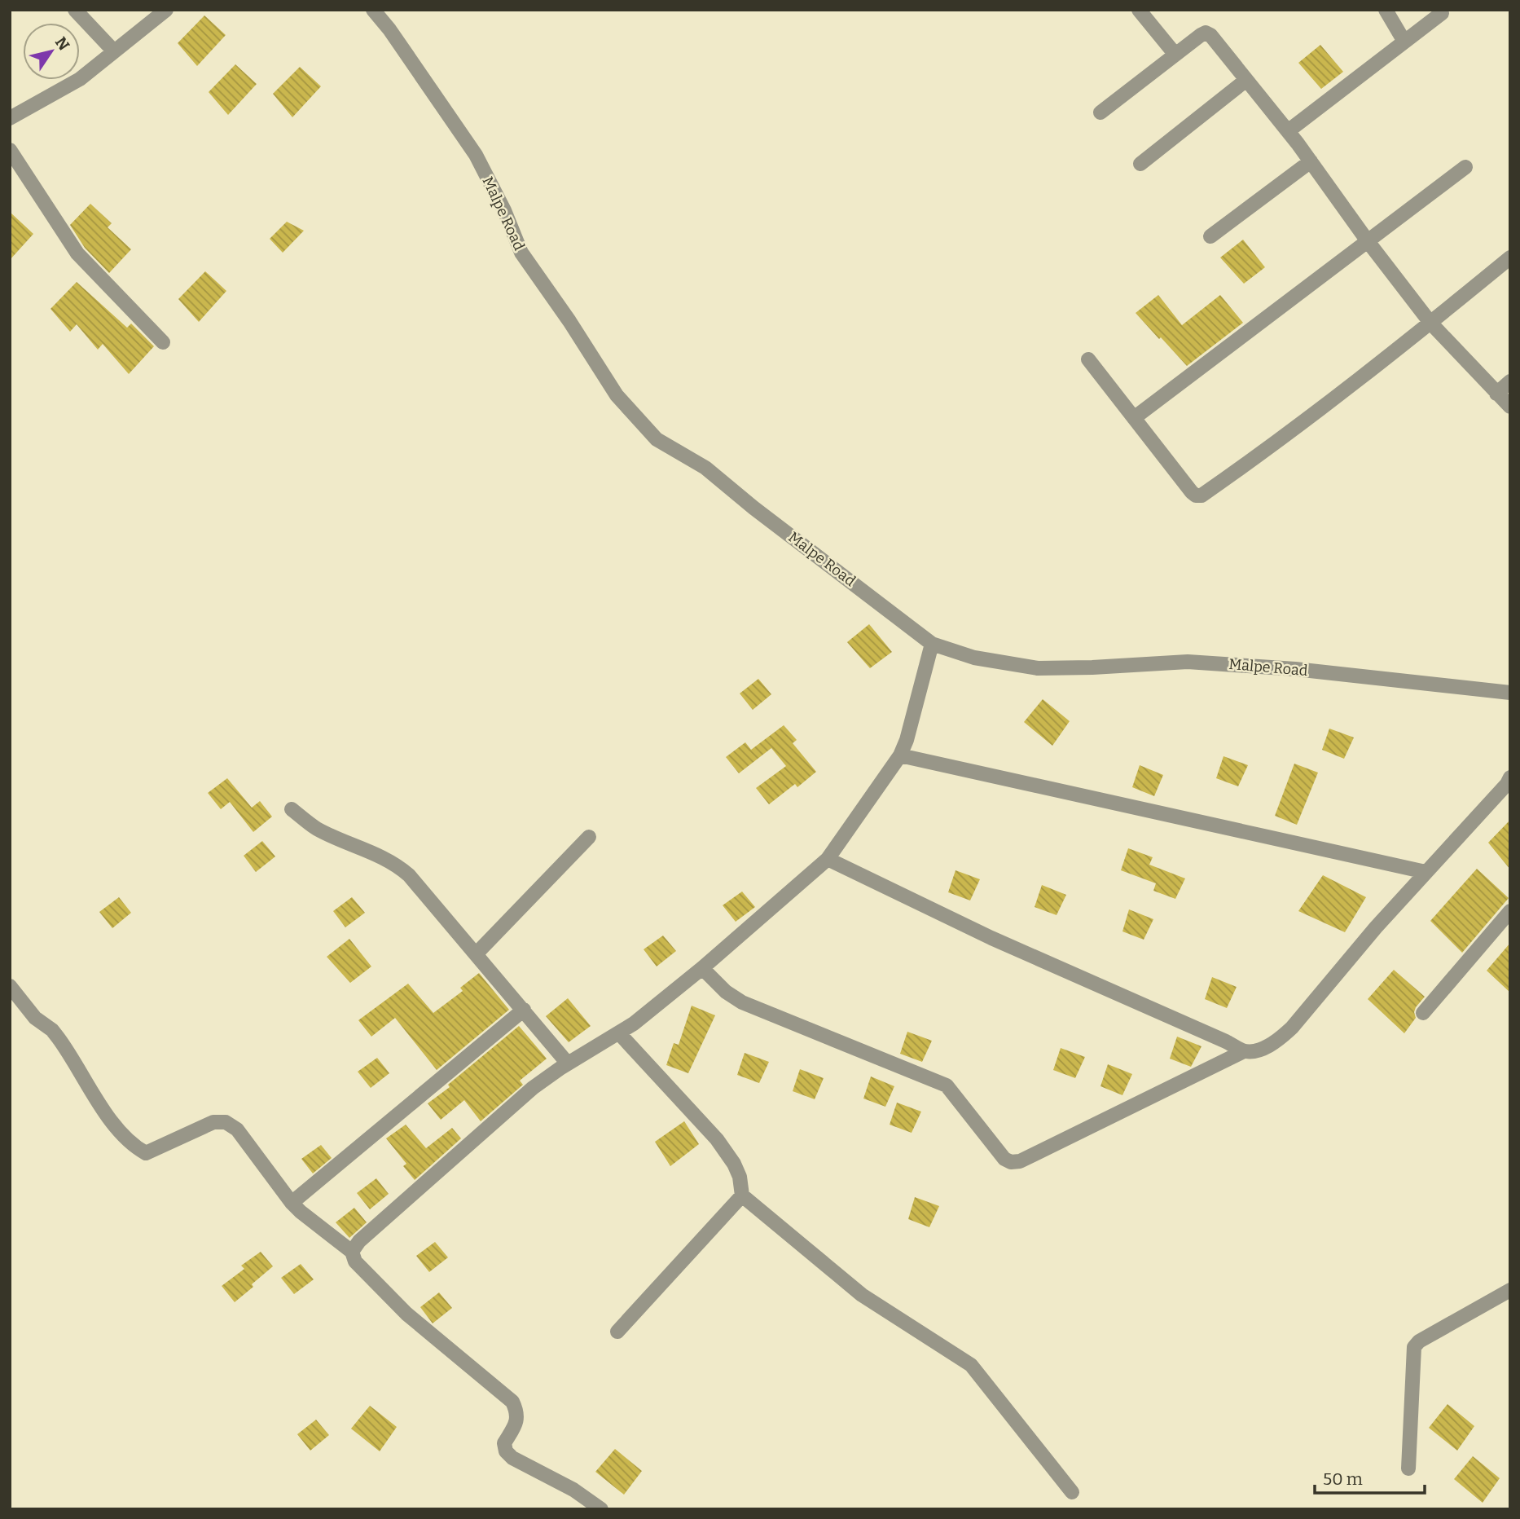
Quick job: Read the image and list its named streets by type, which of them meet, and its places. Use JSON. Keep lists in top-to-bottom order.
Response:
{
  "streets": {
    "street": ["Malpe Road"]
  },
  "scale_bar": "50 m",
  "north": "top right"
}
